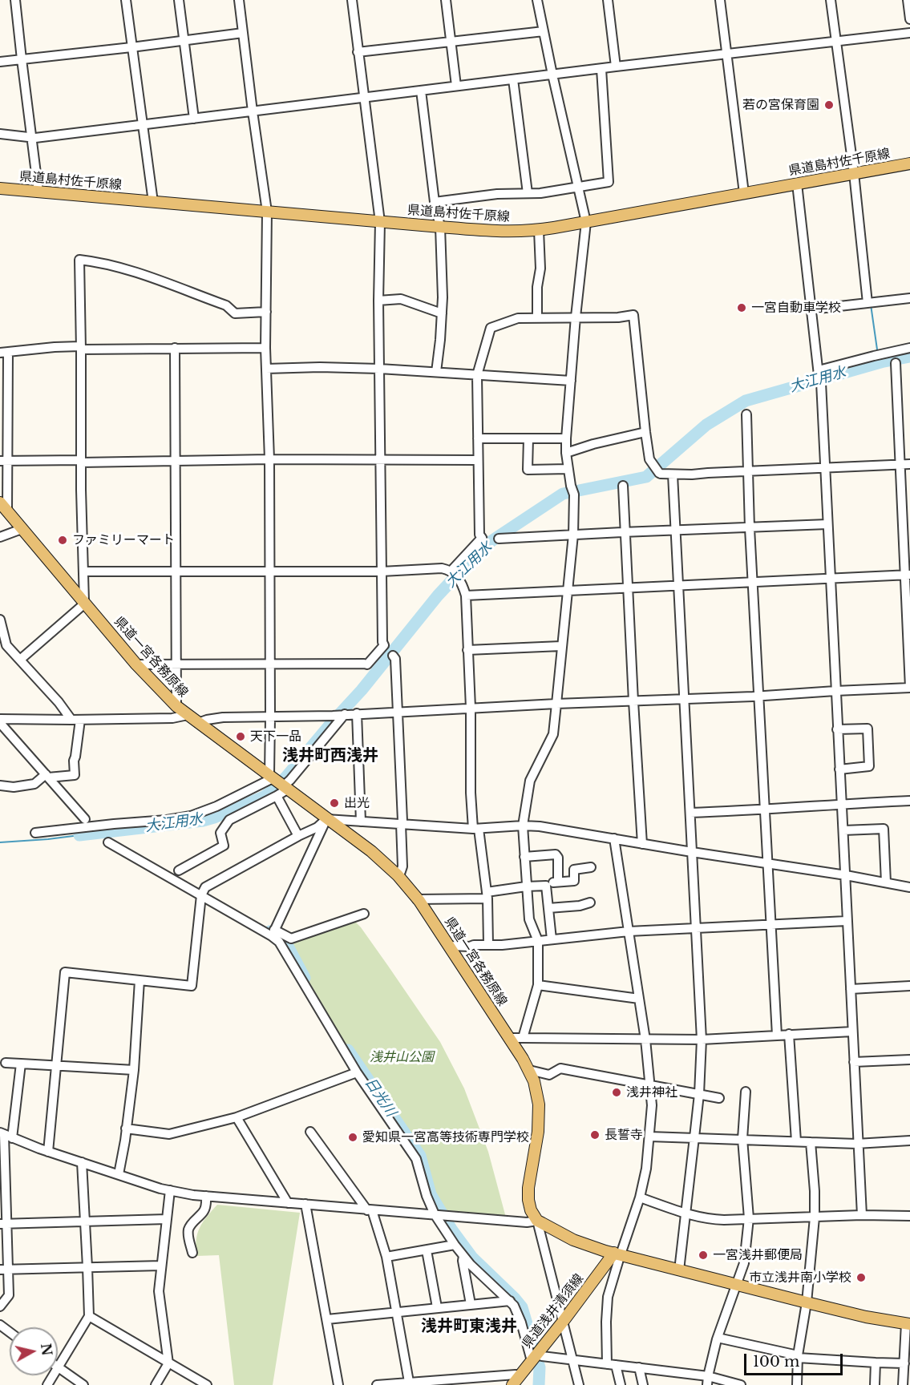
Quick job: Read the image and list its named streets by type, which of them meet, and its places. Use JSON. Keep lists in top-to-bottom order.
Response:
{
  "streets": {
    "main road": ["県道島村佐千原線", "県道一宮各務原線", "県道浅井清須線"]
  },
  "districts": ["浅井町西浅井", "浅井町東浅井"],
  "water": ["大江用水", "日光川"],
  "parks": ["浅井山公園"],
  "places": [
    "若の宮保育園",
    "一宮自動車学校",
    "ファミリーマート",
    "天下一品",
    "出光",
    "浅井神社",
    "長誓寺",
    "愛知県一宮高等技術専門学校",
    "一宮浅井郵便局",
    "市立浅井南小学校"
  ],
  "scale_bar": "100 m",
  "north": "right"
}
